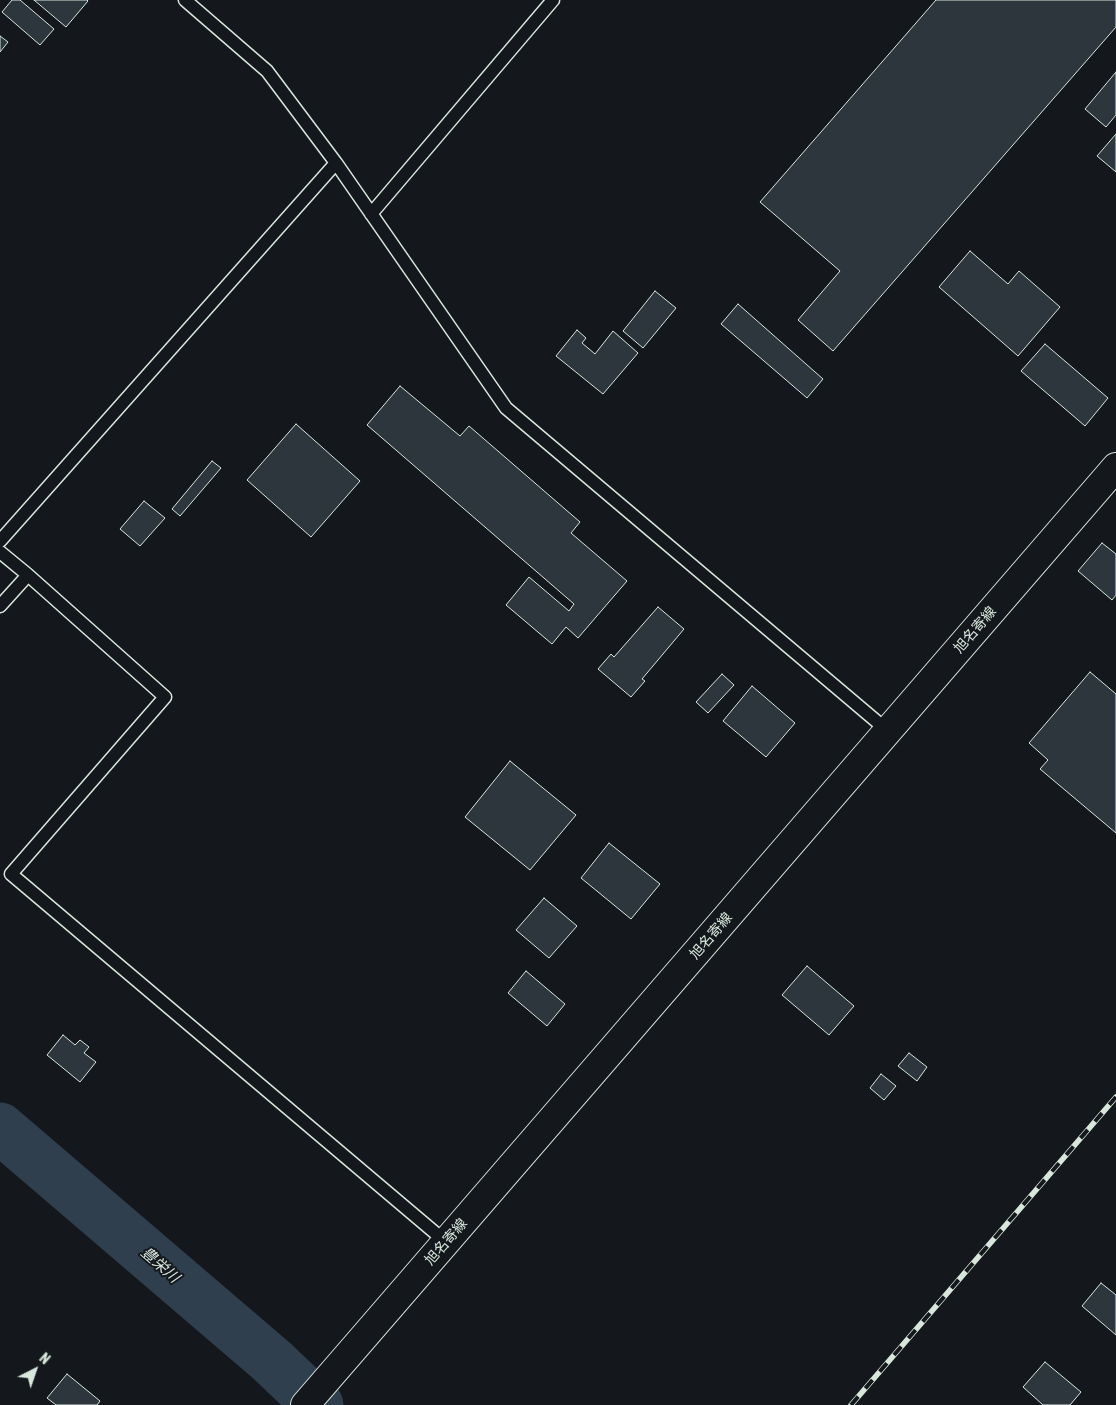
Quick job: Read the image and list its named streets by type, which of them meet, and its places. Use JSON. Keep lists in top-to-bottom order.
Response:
{
  "streets": {
    "main road": ["旭名寄線"]
  },
  "water": ["豊栄川"],
  "north": "top right"
}
